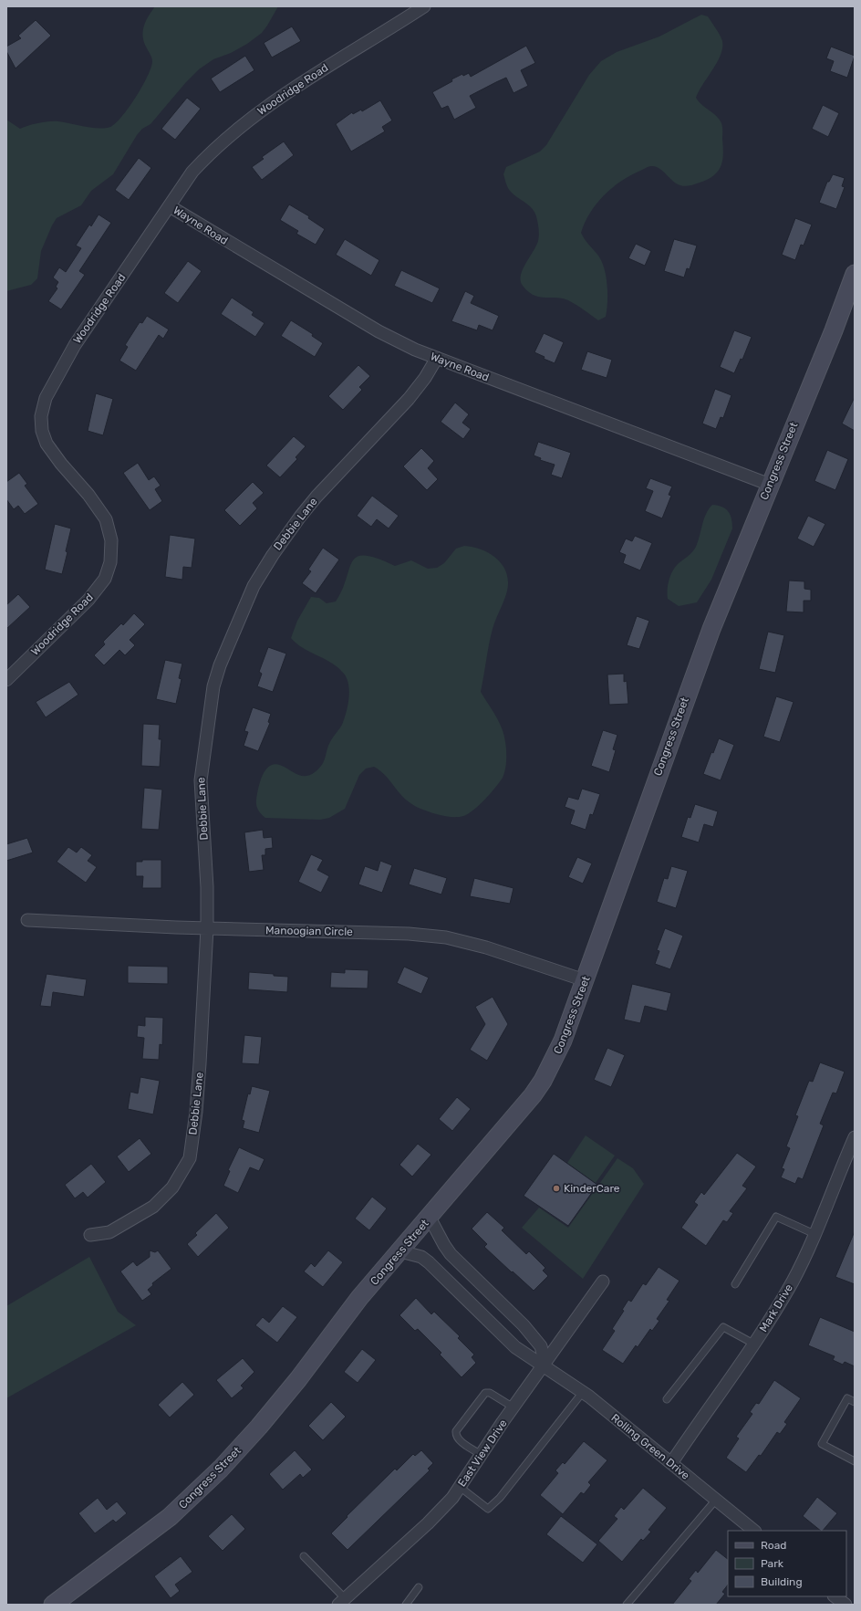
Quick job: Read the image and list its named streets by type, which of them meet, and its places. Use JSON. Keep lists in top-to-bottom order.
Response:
{
  "streets": {
    "main road": ["Congress Street"],
    "street": [
      "Woodridge Road",
      "Wayne Road",
      "Debbie Lane",
      "Manoogian Circle",
      "Mark Drive",
      "Rolling Green Drive",
      "East View Drive"
    ]
  },
  "crossings": [
    ["Woodridge Road", "Wayne Road"],
    ["Wayne Road", "Congress Street"],
    ["Wayne Road", "Debbie Lane"],
    ["Congress Street", "Manoogian Circle"],
    ["Congress Street", "Rolling Green Drive"],
    ["Debbie Lane", "Manoogian Circle"],
    ["Mark Drive", "Rolling Green Drive"],
    ["Rolling Green Drive", "East View Drive"]
  ],
  "places": ["KinderCare"],
  "legend": ["Road", "Park", "Building"]
}
